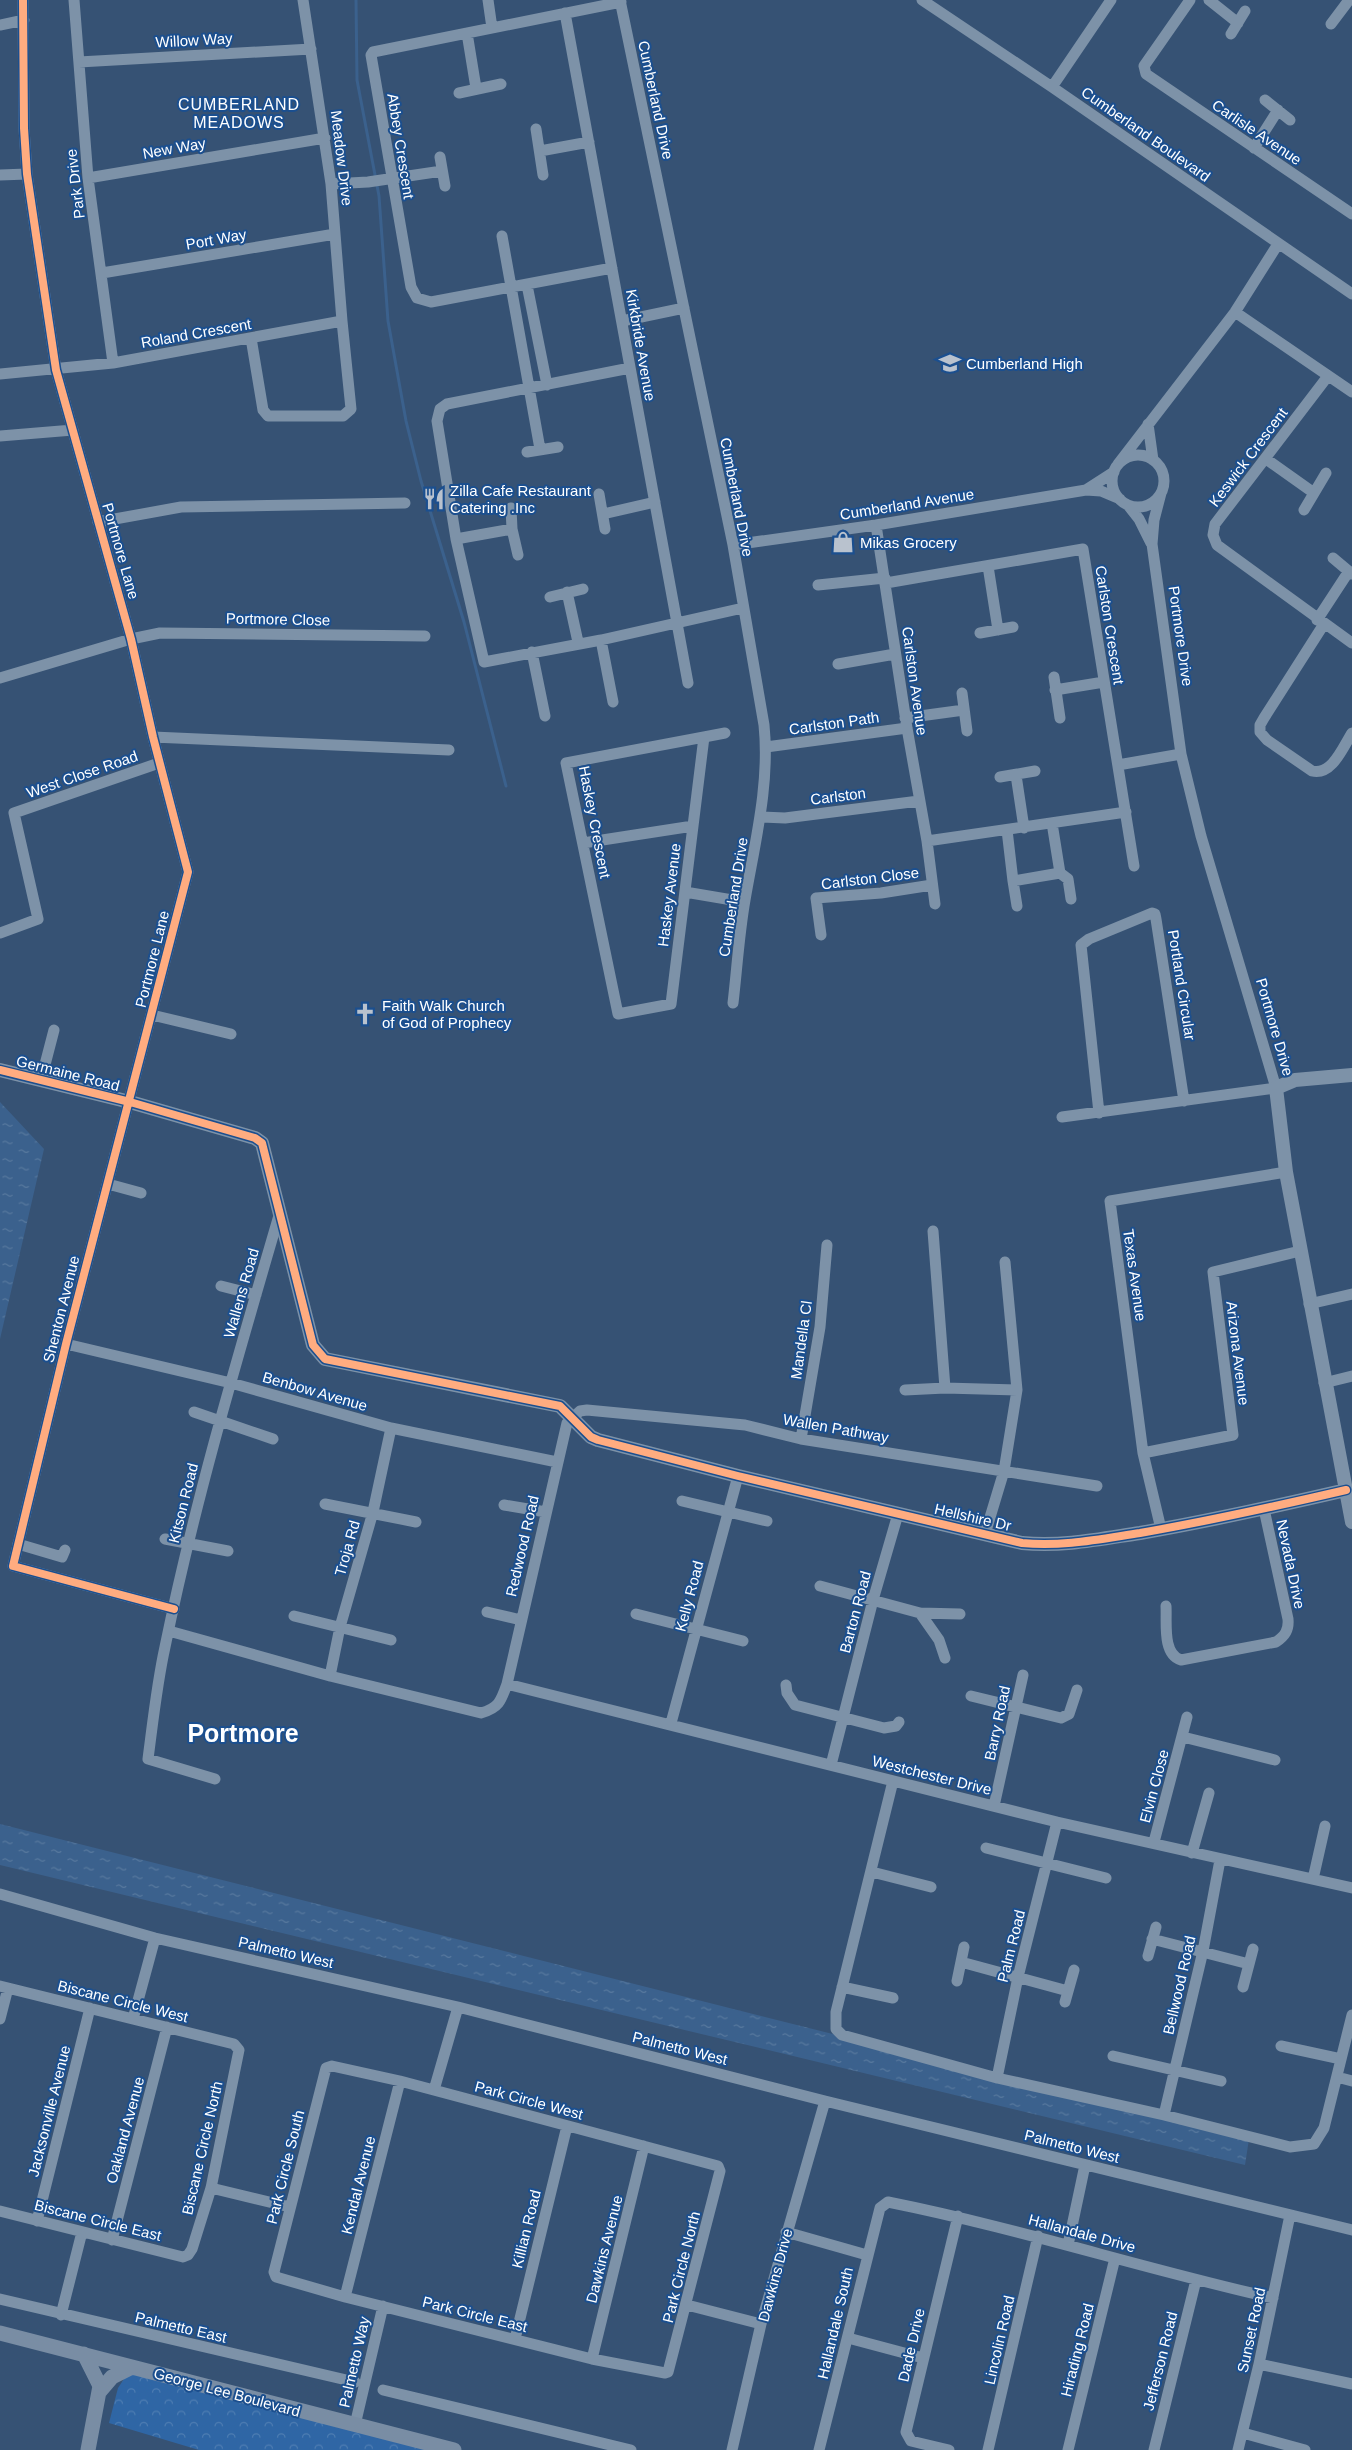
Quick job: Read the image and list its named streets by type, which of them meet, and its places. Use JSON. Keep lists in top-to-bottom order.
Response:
{
  "streets": {
    "main road": ["George Lee Boulevard"],
    "street": [
      "Willow Way",
      "Cumberland Drive",
      "Carlisle Avenue",
      "Cumberland Boulevard",
      "Abbey Crescent",
      "New Way",
      "Meadow Drive",
      "Park Drive",
      "Port Way",
      "Roland Crescent",
      "Kirkbride Avenue",
      "Keswick Crescent",
      "Cumberland Avenue",
      "Portmore Lane",
      "Portmore Close",
      "Carlston Crescent",
      "Portmore Drive",
      "Carlston Avenue",
      "Carlston Path",
      "West Close Road",
      "Carlston",
      "Haskey Crescent",
      "Carlston Close",
      "Haskey Avenue",
      "Portland Circular",
      "Germaine Road",
      "Texas Avenue",
      "Wallens Road",
      "Shenton Avenue",
      "Mandella Cl",
      "Arizona Avenue",
      "Benbow Avenue",
      "Wallen Pathway",
      "Kitson Road",
      "Hellshire Dr",
      "Redwood Road",
      "Troja Rd",
      "Nevada Drive",
      "Kelly Road",
      "Barton Road",
      "Barry Road",
      "Westchester Drive",
      "Elvin Close",
      "Palm Road",
      "Palmetto West",
      "Bellwood Road",
      "Biscane Circle West",
      "Park Circle West",
      "Jacksonville Avenue",
      "Oakland Avenue",
      "Biscane Circle North",
      "Park Circle South",
      "Kendal Avenue",
      "Biscane Circle East",
      "Killian Road",
      "Hallandale Drive",
      "Dawkins Avenue",
      "Park Circle North",
      "Dawkins Drive",
      "Park Circle East",
      "Hallandale South",
      "Palmetto East",
      "Sunset Road",
      "Lincolin Road",
      "Dade Drive",
      "Hirading Road",
      "Jefferson Road",
      "Palmetto Way"
    ]
  },
  "crossings": [
    ["Willow Way", "Meadow Drive"],
    ["Willow Way", "Park Drive"],
    ["Cumberland Drive", "Abbey Crescent"],
    ["Cumberland Drive", "Cumberland Avenue"],
    ["Cumberland Drive", "Carlston Path"],
    ["Cumberland Drive", "Carlston"],
    ["Cumberland Boulevard", "Cumberland Avenue"],
    ["Abbey Crescent", "Kirkbride Avenue"],
    ["New Way", "Meadow Drive"],
    ["New Way", "Park Drive"],
    ["Meadow Drive", "Port Way"],
    ["Meadow Drive", "Roland Crescent"],
    ["Park Drive", "Port Way"],
    ["Park Drive", "Roland Crescent"],
    ["Roland Crescent", "Portmore Lane"],
    ["Cumberland Avenue", "Portmore Drive"],
    ["Cumberland Avenue", "Carlston Avenue"],
    ["Portmore Lane", "Portmore Close"],
    ["Portmore Lane", "West Close Road"],
    ["Portmore Lane", "Germaine Road"],
    ["Portmore Lane", "Shenton Avenue"],
    ["Carlston Crescent", "Carlston Avenue"],
    ["Portmore Drive", "Texas Avenue"],
    ["Portmore Drive", "Arizona Avenue"],
    ["Portmore Drive", "Hellshire Dr"],
    ["Carlston Avenue", "Carlston Path"],
    ["Carlston Avenue", "Carlston"],
    ["Carlston Avenue", "Carlston Close"],
    ["Haskey Crescent", "Haskey Avenue"],
    ["Germaine Road", "Shenton Avenue"],
    ["Texas Avenue", "Arizona Avenue"],
    ["Texas Avenue", "Hellshire Dr"],
    ["Wallens Road", "Benbow Avenue"],
    ["Wallens Road", "Kitson Road"],
    ["Shenton Avenue", "Benbow Avenue"],
    ["Shenton Avenue", "Kitson Road"],
    ["Mandella Cl", "Wallen Pathway"],
    ["Benbow Avenue", "Kitson Road"],
    ["Benbow Avenue", "Redwood Road"],
    ["Benbow Avenue", "Troja Rd"],
    ["Wallen Pathway", "Hellshire Dr"],
    ["Wallen Pathway", "Redwood Road"],
    ["Hellshire Dr", "Redwood Road"],
    ["Hellshire Dr", "Nevada Drive"],
    ["Hellshire Dr", "Kelly Road"],
    ["Hellshire Dr", "Barton Road"],
    ["Redwood Road", "Troja Rd"],
    ["Redwood Road", "Westchester Drive"],
    ["Kelly Road", "Westchester Drive"],
    ["Barton Road", "Westchester Drive"],
    ["Barry Road", "Westchester Drive"],
    ["Westchester Drive", "Elvin Close"],
    ["Westchester Drive", "Palm Road"],
    ["Westchester Drive", "Bellwood Road"],
    ["Palmetto West", "Dawkins Drive"],
    ["Palmetto West", "Sunset Road"],
    ["Biscane Circle West", "Jacksonville Avenue"],
    ["Biscane Circle West", "Oakland Avenue"],
    ["Biscane Circle West", "Biscane Circle North"],
    ["Park Circle West", "Park Circle South"],
    ["Park Circle West", "Kendal Avenue"],
    ["Park Circle West", "Killian Road"],
    ["Park Circle West", "Dawkins Avenue"],
    ["Park Circle West", "Park Circle North"],
    ["Jacksonville Avenue", "Biscane Circle East"],
    ["Oakland Avenue", "Biscane Circle East"],
    ["Biscane Circle North", "Biscane Circle East"],
    ["Park Circle South", "Park Circle East"],
    ["Kendal Avenue", "Park Circle East"],
    ["Killian Road", "Park Circle East"],
    ["Hallandale Drive", "Hallandale South"],
    ["Hallandale Drive", "Sunset Road"],
    ["Hallandale Drive", "Lincolin Road"],
    ["Hallandale Drive", "Dade Drive"],
    ["Hallandale Drive", "Hirading Road"],
    ["Hallandale Drive", "Jefferson Road"],
    ["Dawkins Avenue", "Park Circle East"],
    ["Park Circle North", "Park Circle East"],
    ["Park Circle East", "Palmetto Way"],
    ["Palmetto Way", "George Lee Boulevard"]
  ],
  "districts": ["CUMBERLAND MEADOWS", "Portmore"],
  "places": {
    "school or university": ["Cumberland High"],
    "restaurant": ["Zilla Cafe Restaurant Catering .Inc"],
    "shop": ["Mikas Grocery"],
    "church": ["Faith Walk Church of God of Prophecy"]
  }
}
